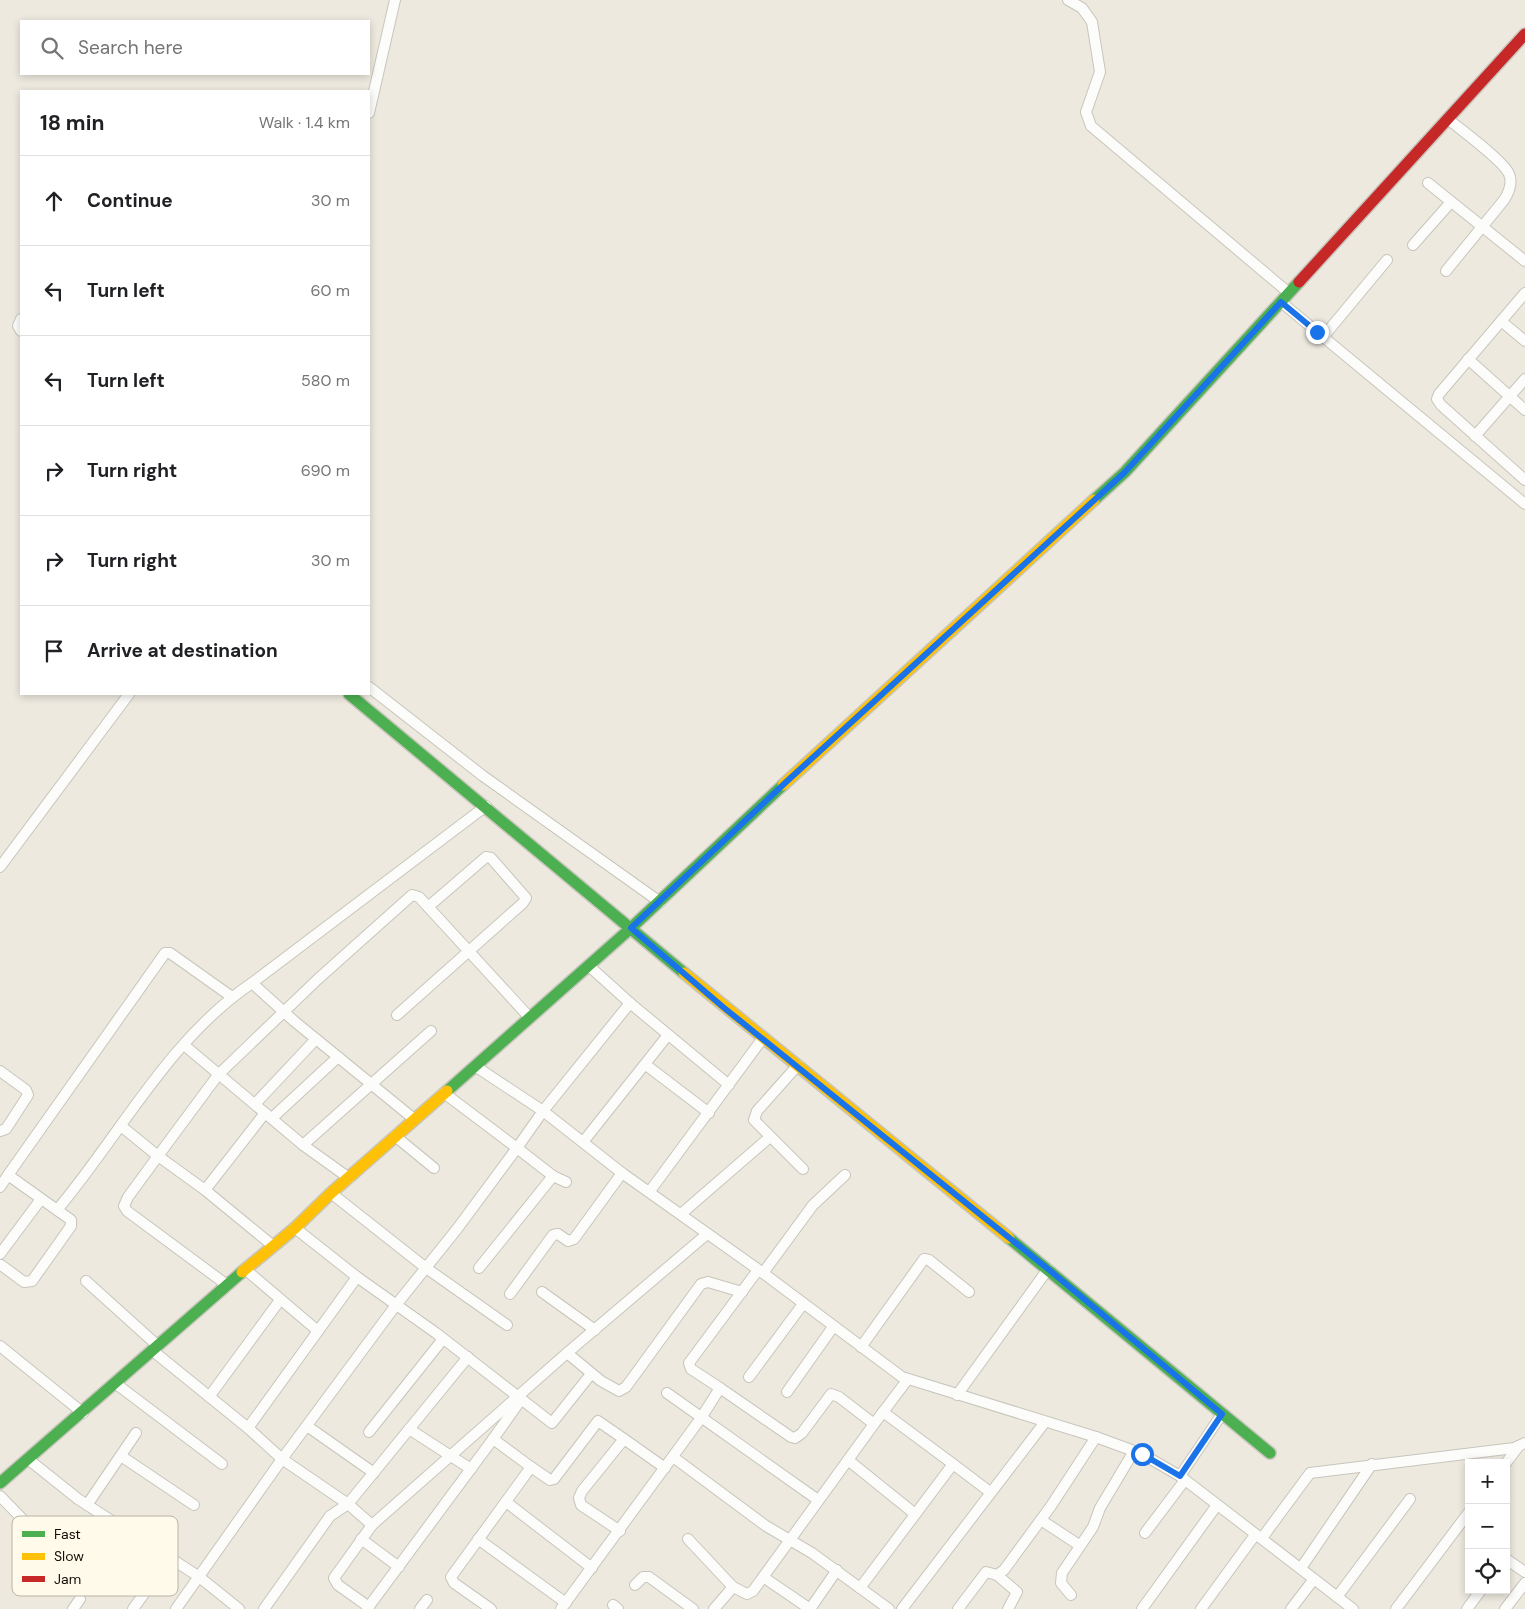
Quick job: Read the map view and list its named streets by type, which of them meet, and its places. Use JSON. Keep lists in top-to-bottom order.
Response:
{
  "legend": ["Fast", "Slow", "Jam"],
  "page": {
    "search": "Search here",
    "heading": ["18 min", "Walk · 1.4 km"],
    "list": [
      ["Continue", "30 m"],
      ["Turn left", "60 m"],
      ["Turn left", "580 m"],
      ["Turn right", "690 m"],
      ["Turn right", "30 m"],
      "Arrive at destination"
    ],
    "map_buttons": ["+", "−"]
  }
}
